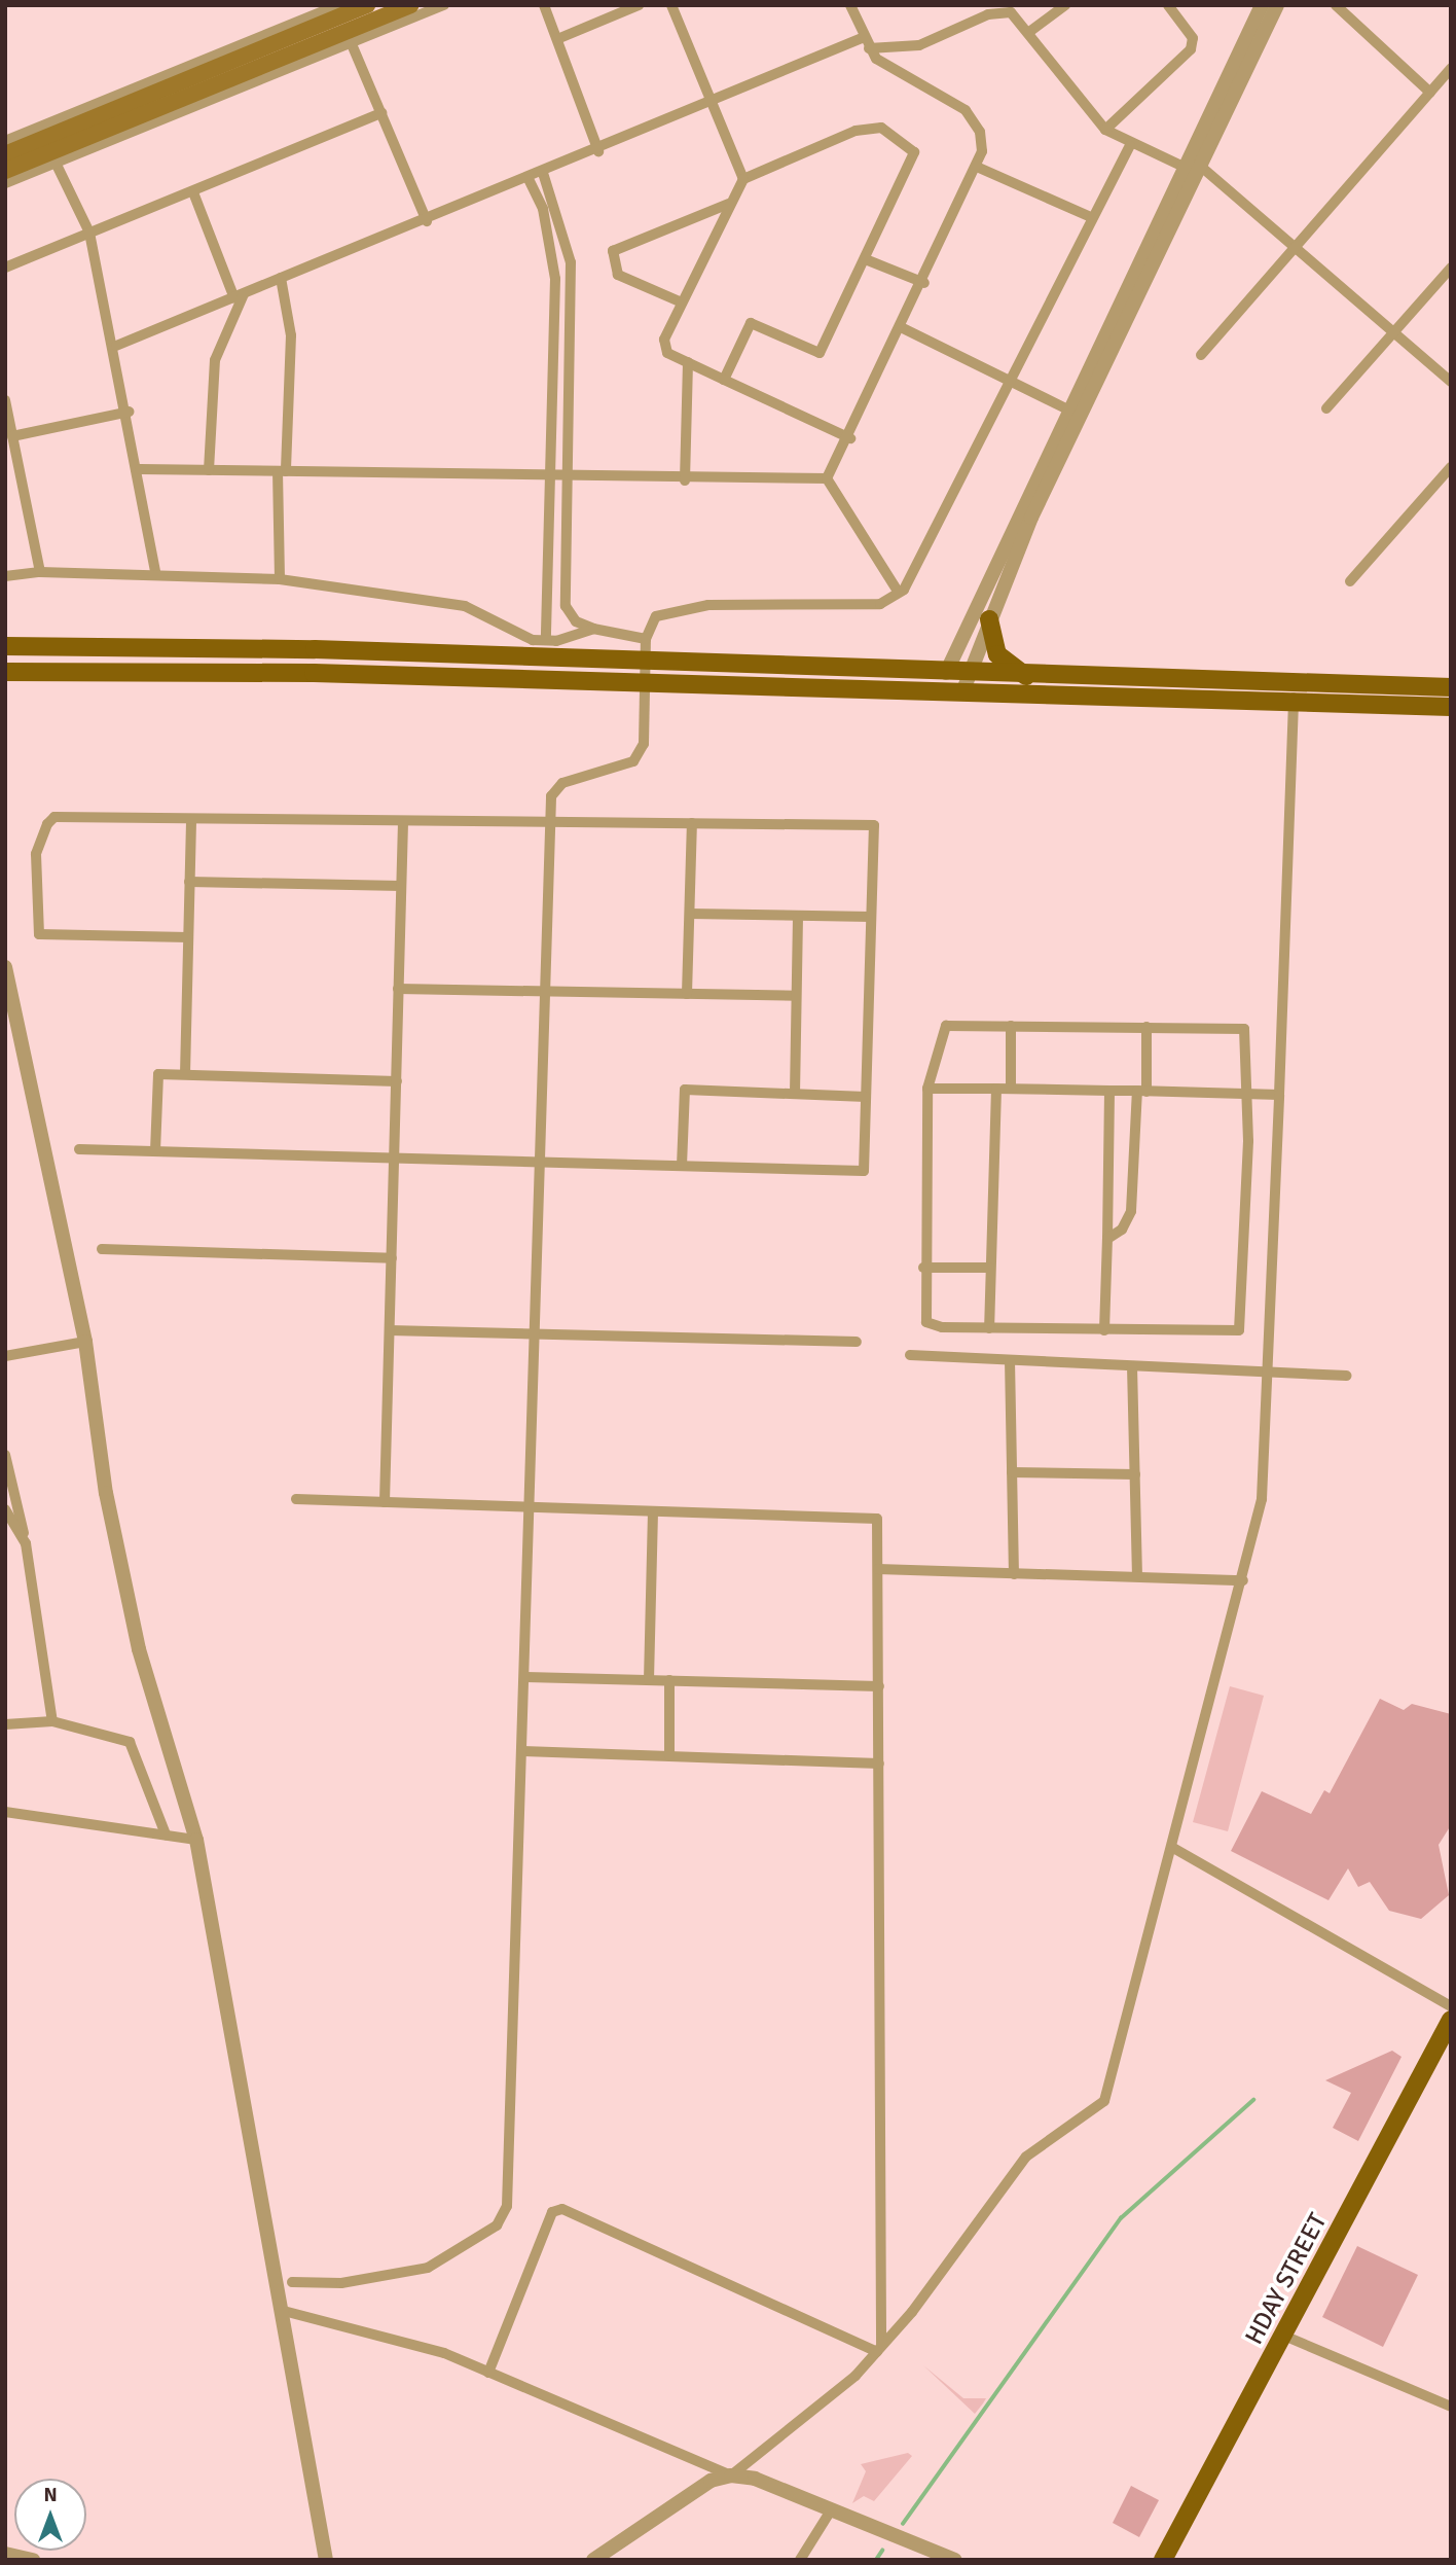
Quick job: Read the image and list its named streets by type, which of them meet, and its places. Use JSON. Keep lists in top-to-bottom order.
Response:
{
  "streets": {
    "main road": ["HDAY STREET"]
  },
  "north": "top"
}
